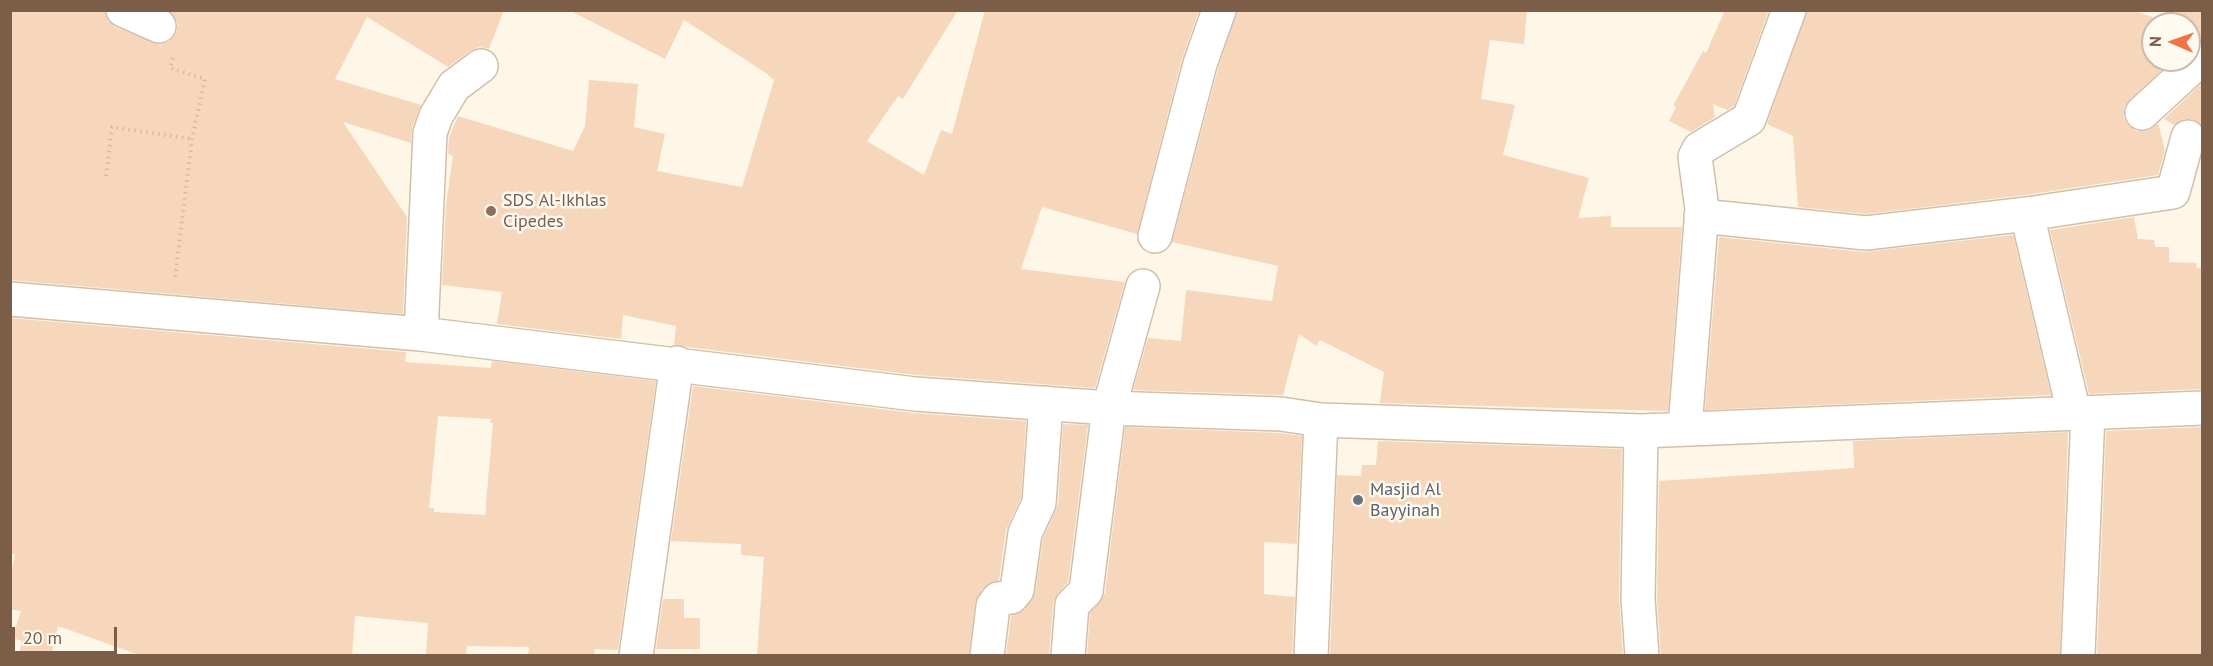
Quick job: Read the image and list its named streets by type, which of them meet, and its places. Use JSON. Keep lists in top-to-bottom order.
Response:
{
  "places": ["SDS Al-Ikhlas Cipedes", "Masjid Al Bayyinah"],
  "scale_bar": "20 m",
  "north": "left"
}
